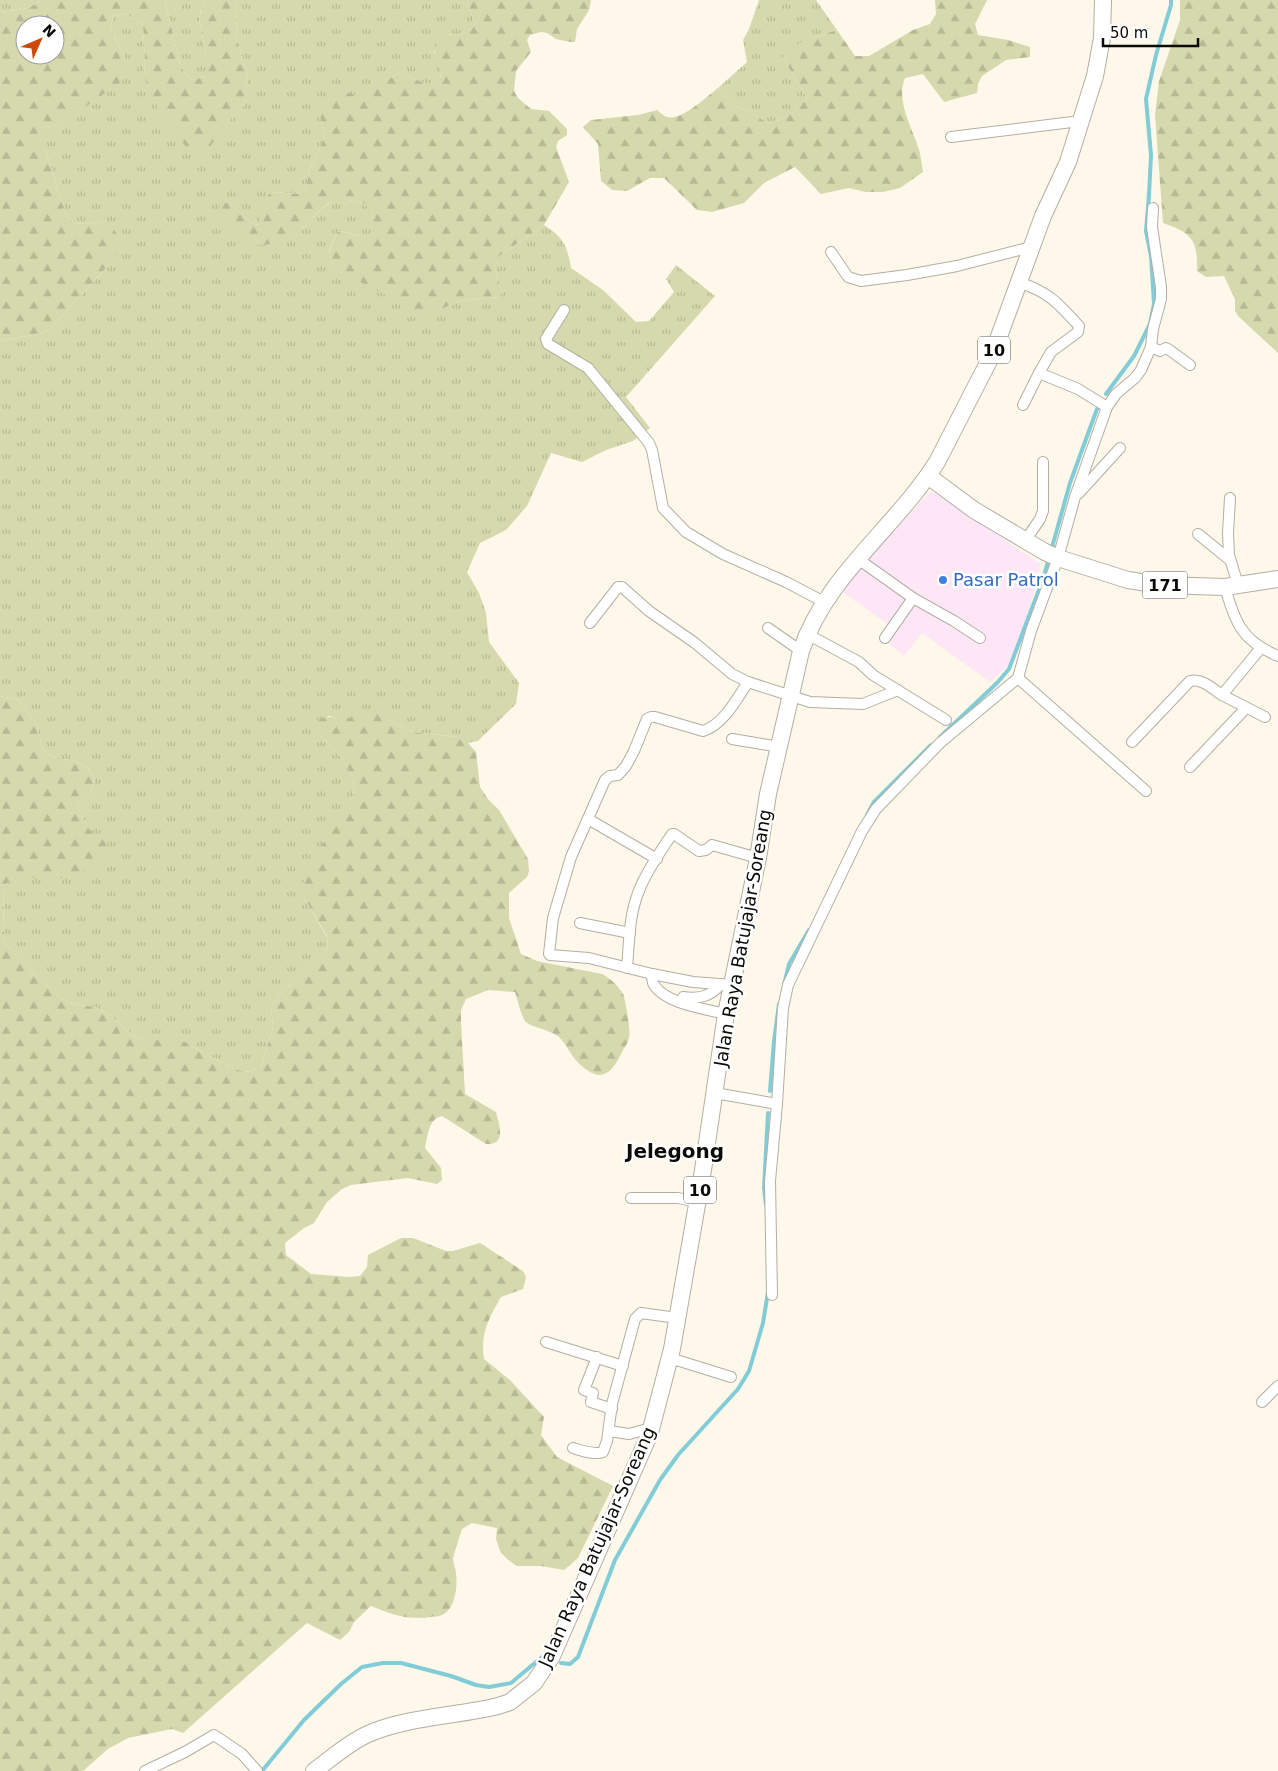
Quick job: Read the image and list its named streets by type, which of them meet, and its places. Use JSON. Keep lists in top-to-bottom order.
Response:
{
  "streets": {
    "main road": ["10", "171", "Jalan Raya Batujajar-Soreang"]
  },
  "crossings": [
    ["171", "Jalan Raya Batujajar-Soreang"]
  ],
  "districts": ["Jelegong"],
  "places": ["Pasar Patrol"],
  "scale_bar": "50 m",
  "north": "top right"
}
